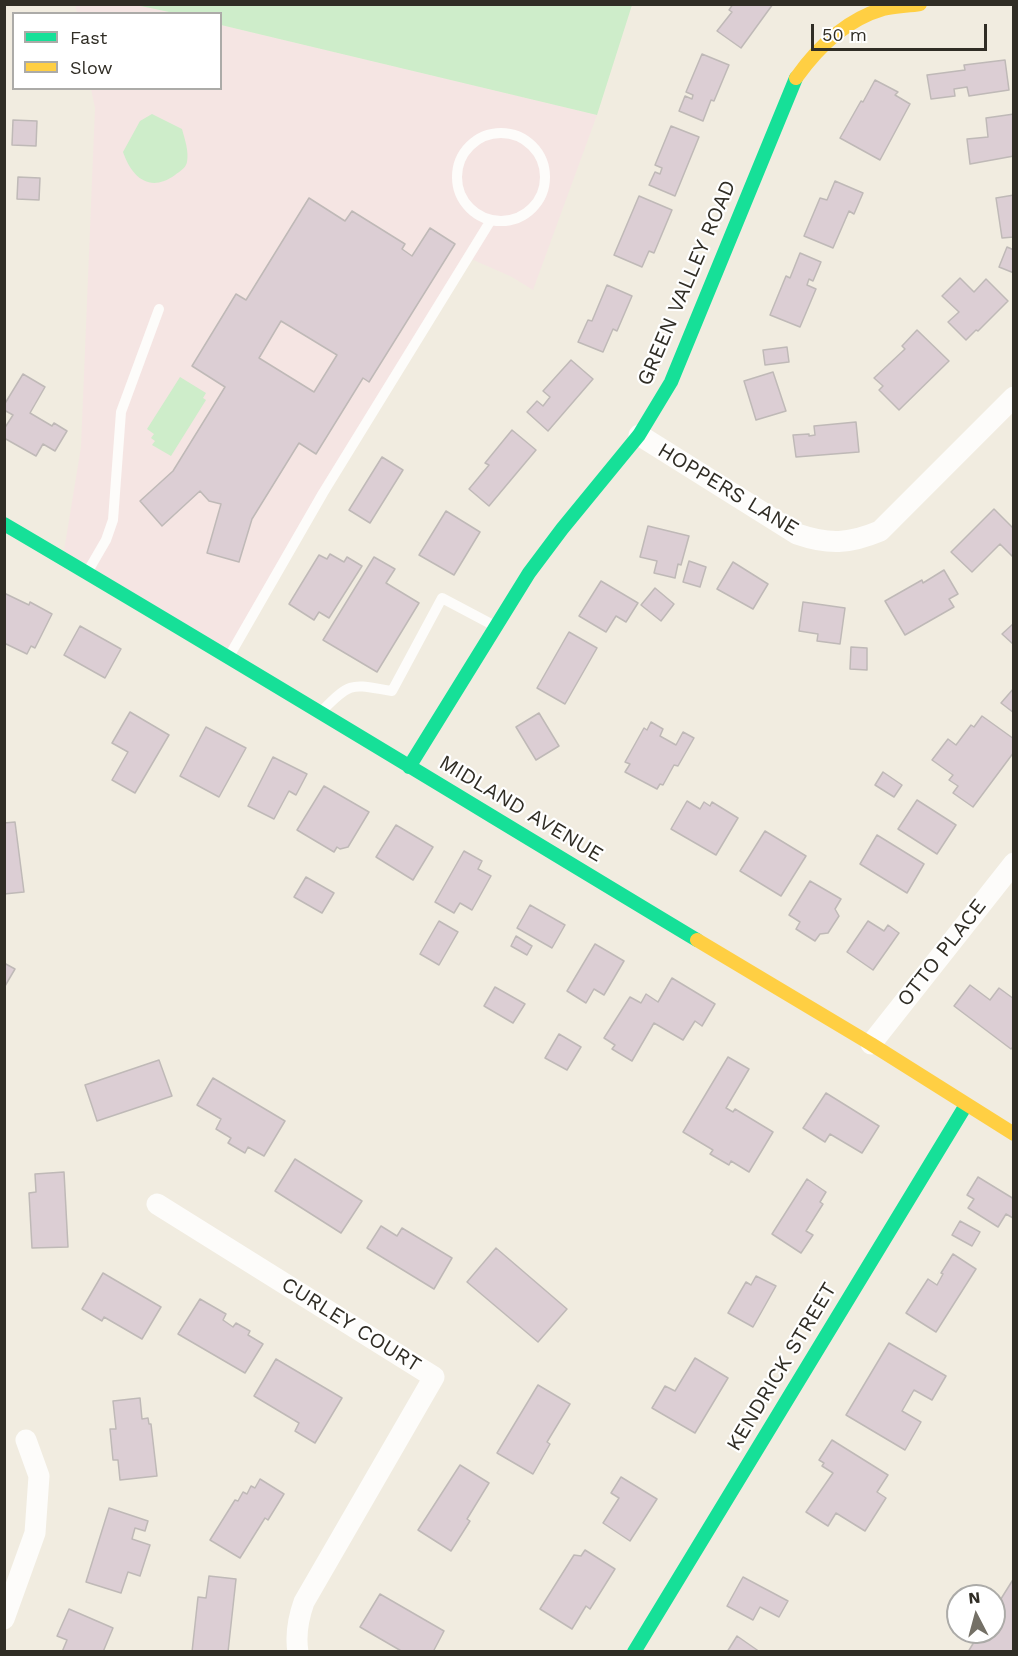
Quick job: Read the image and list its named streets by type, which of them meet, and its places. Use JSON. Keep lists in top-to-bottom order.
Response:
{
  "streets": {
    "street": [
      "GREEN VALLEY ROAD",
      "HOPPERS LANE",
      "MIDLAND AVENUE",
      "OTTO PLACE",
      "CURLEY COURT",
      "KENDRICK STREET"
    ]
  },
  "crossings": [
    ["GREEN VALLEY ROAD", "HOPPERS LANE"],
    ["GREEN VALLEY ROAD", "MIDLAND AVENUE"],
    ["MIDLAND AVENUE", "OTTO PLACE"],
    ["MIDLAND AVENUE", "KENDRICK STREET"]
  ],
  "legend": ["Fast", "Slow"],
  "scale_bar": "50 m",
  "north": "top"
}
